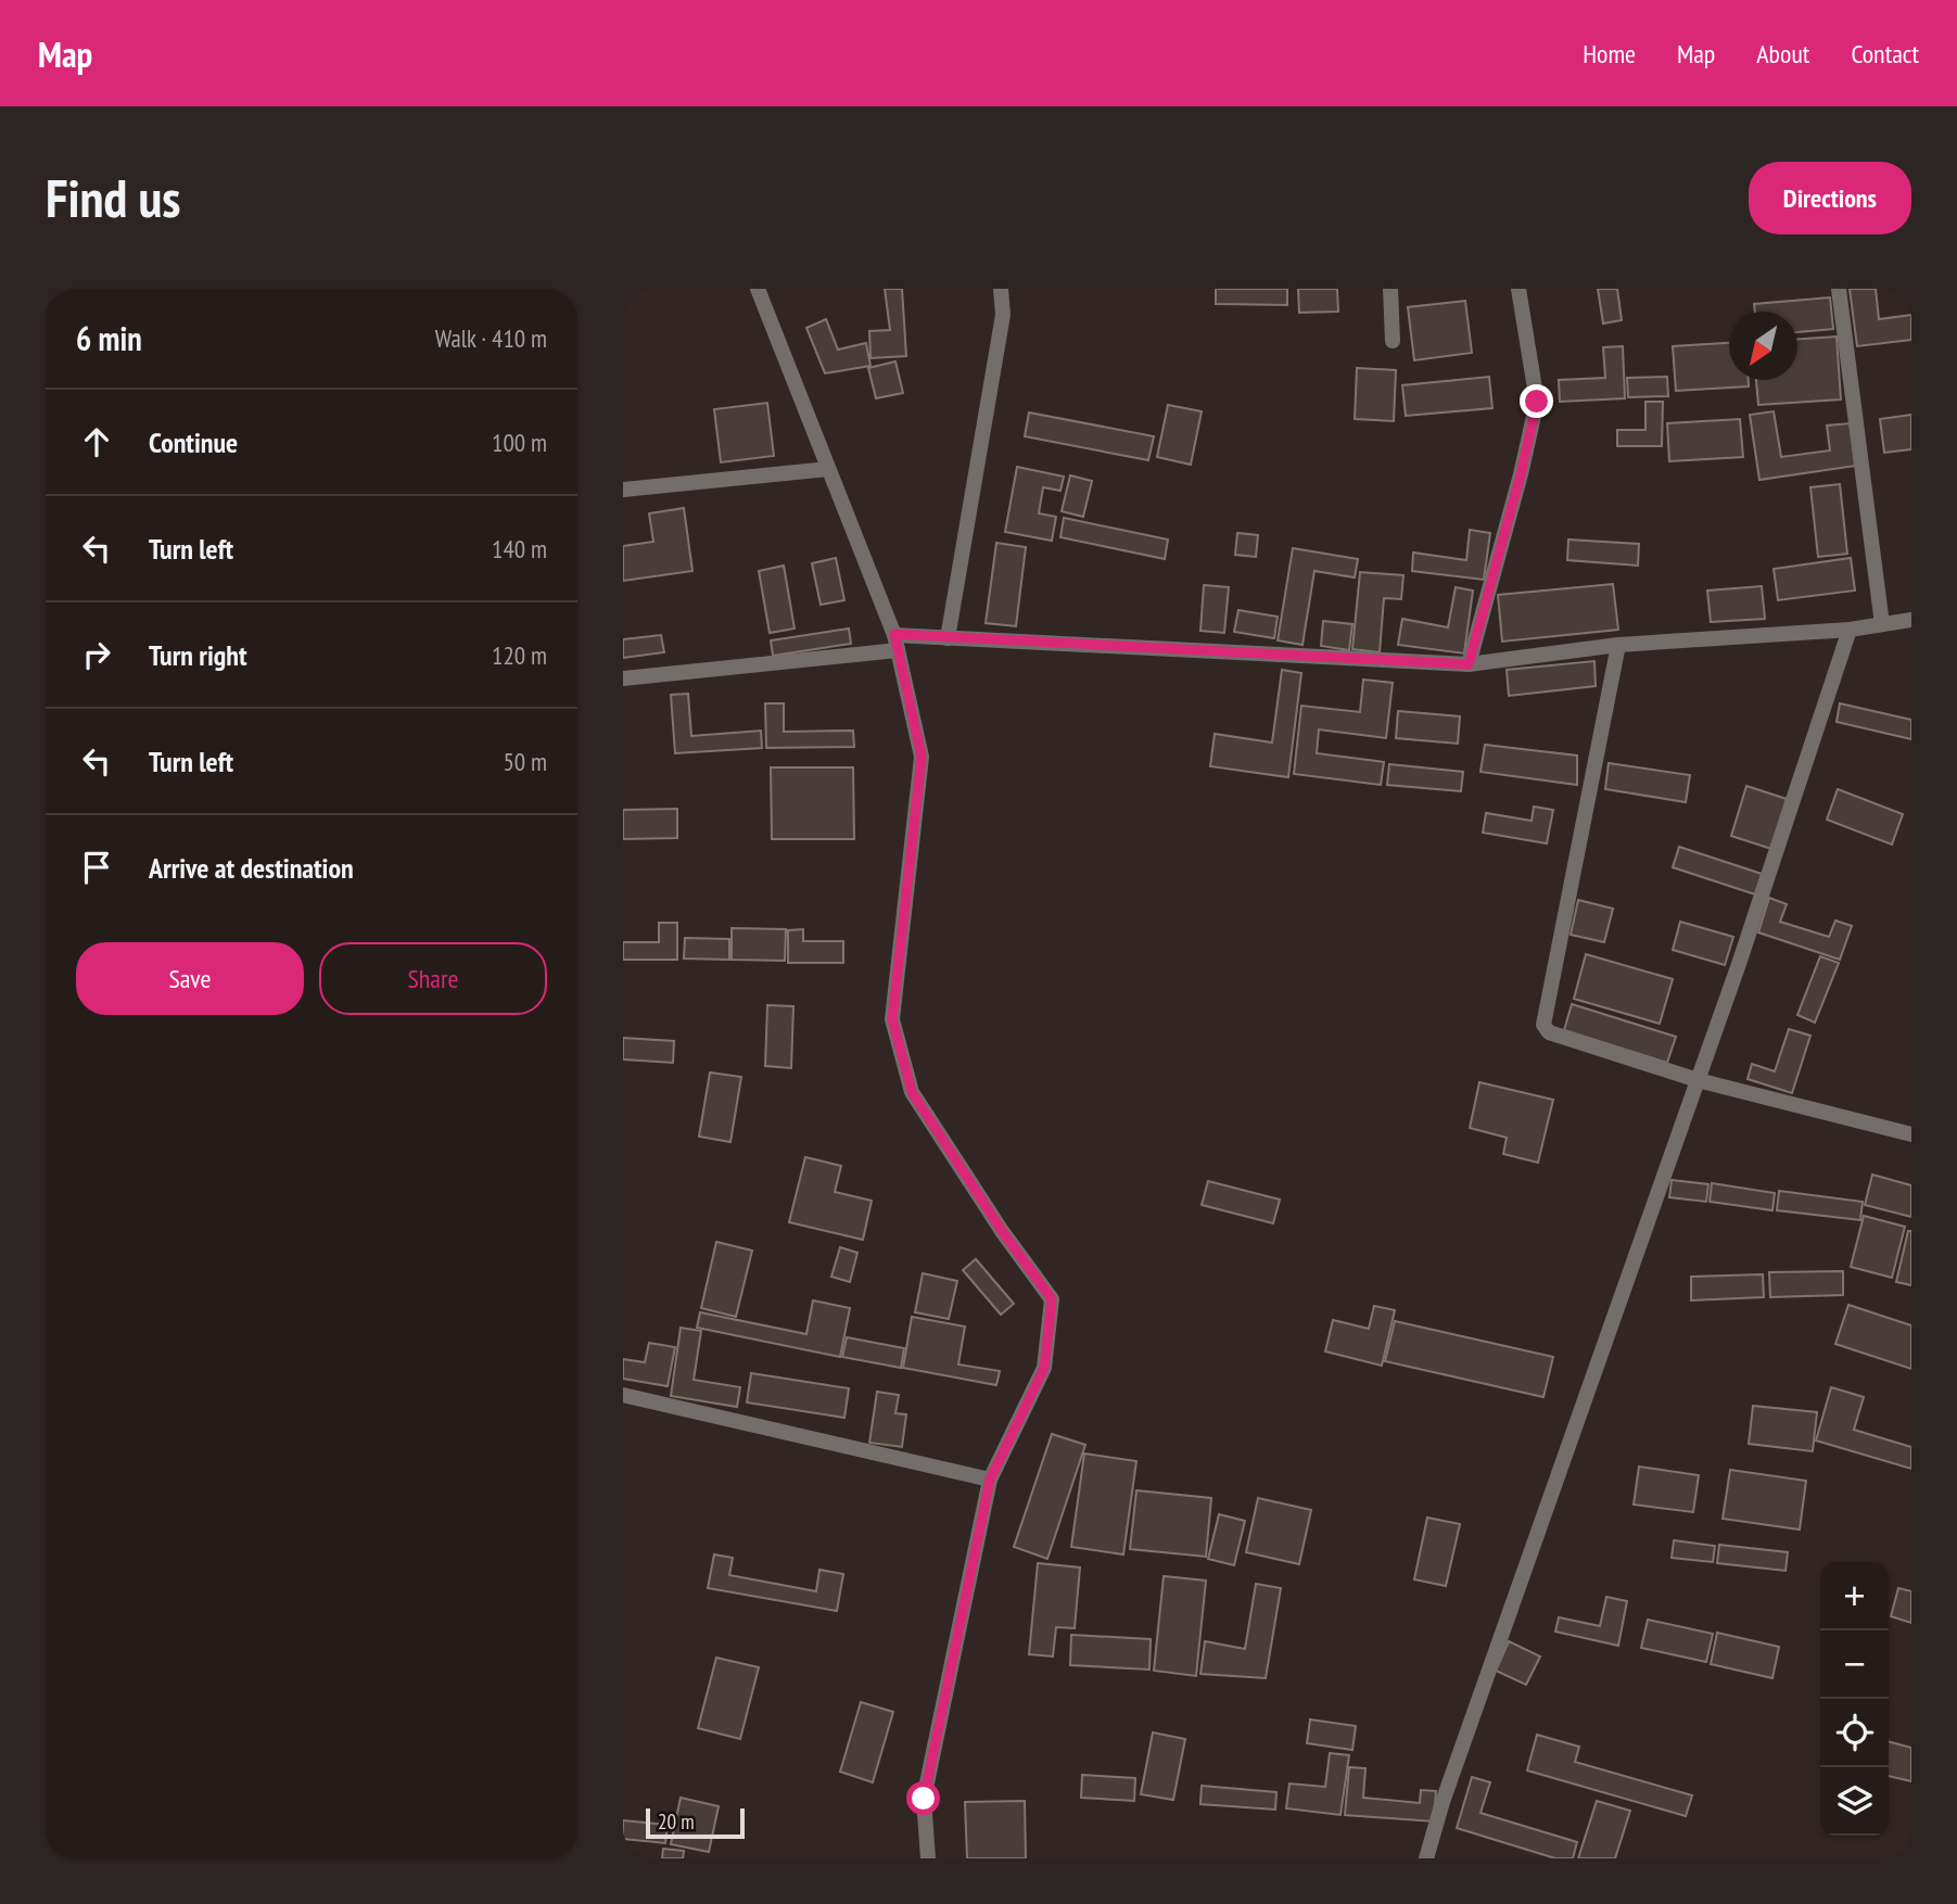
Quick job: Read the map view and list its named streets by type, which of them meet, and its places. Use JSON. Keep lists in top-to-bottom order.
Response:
{
  "scale_bar": "20 m",
  "north": "bottom left",
  "page": {
    "header": "Map",
    "nav": [
      "Home",
      "Map",
      "About",
      "Contact"
    ],
    "buttons": [
      "Directions",
      ["Save", "Share"]
    ],
    "title": "Find us",
    "heading": ["6 min", "Walk · 410 m"],
    "list": [
      ["Continue", "100 m"],
      ["Turn left", "140 m"],
      ["Turn right", "120 m"],
      ["Turn left", "50 m"],
      "Arrive at destination"
    ],
    "map_buttons": ["+", "−"],
    "scale": "20 m"
  }
}
